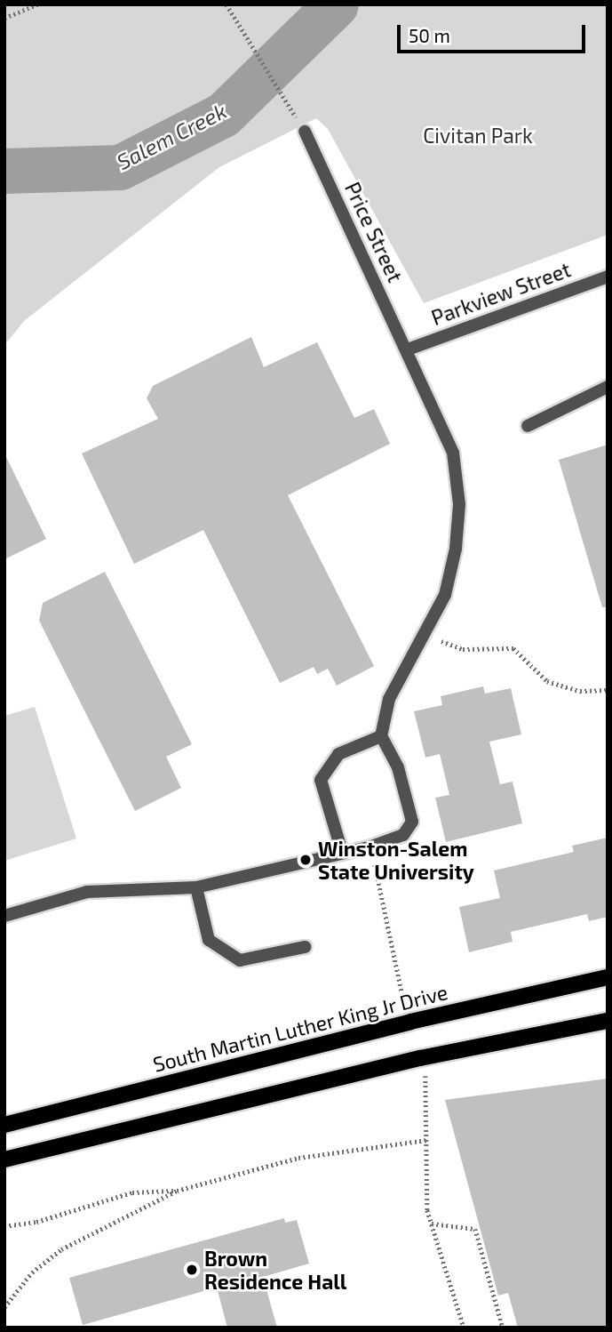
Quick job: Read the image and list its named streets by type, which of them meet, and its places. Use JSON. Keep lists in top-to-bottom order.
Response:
{
  "streets": {
    "main road": ["South Martin Luther King Jr Drive"],
    "street": ["Price Street", "Parkview Street"]
  },
  "crossings": [
    ["Price Street", "Parkview Street"]
  ],
  "water": ["Salem Creek"],
  "parks": ["Civitan Park"],
  "places": ["Winston-Salem State University", "Brown Residence Hall"],
  "scale_bar": "50 m"
}
